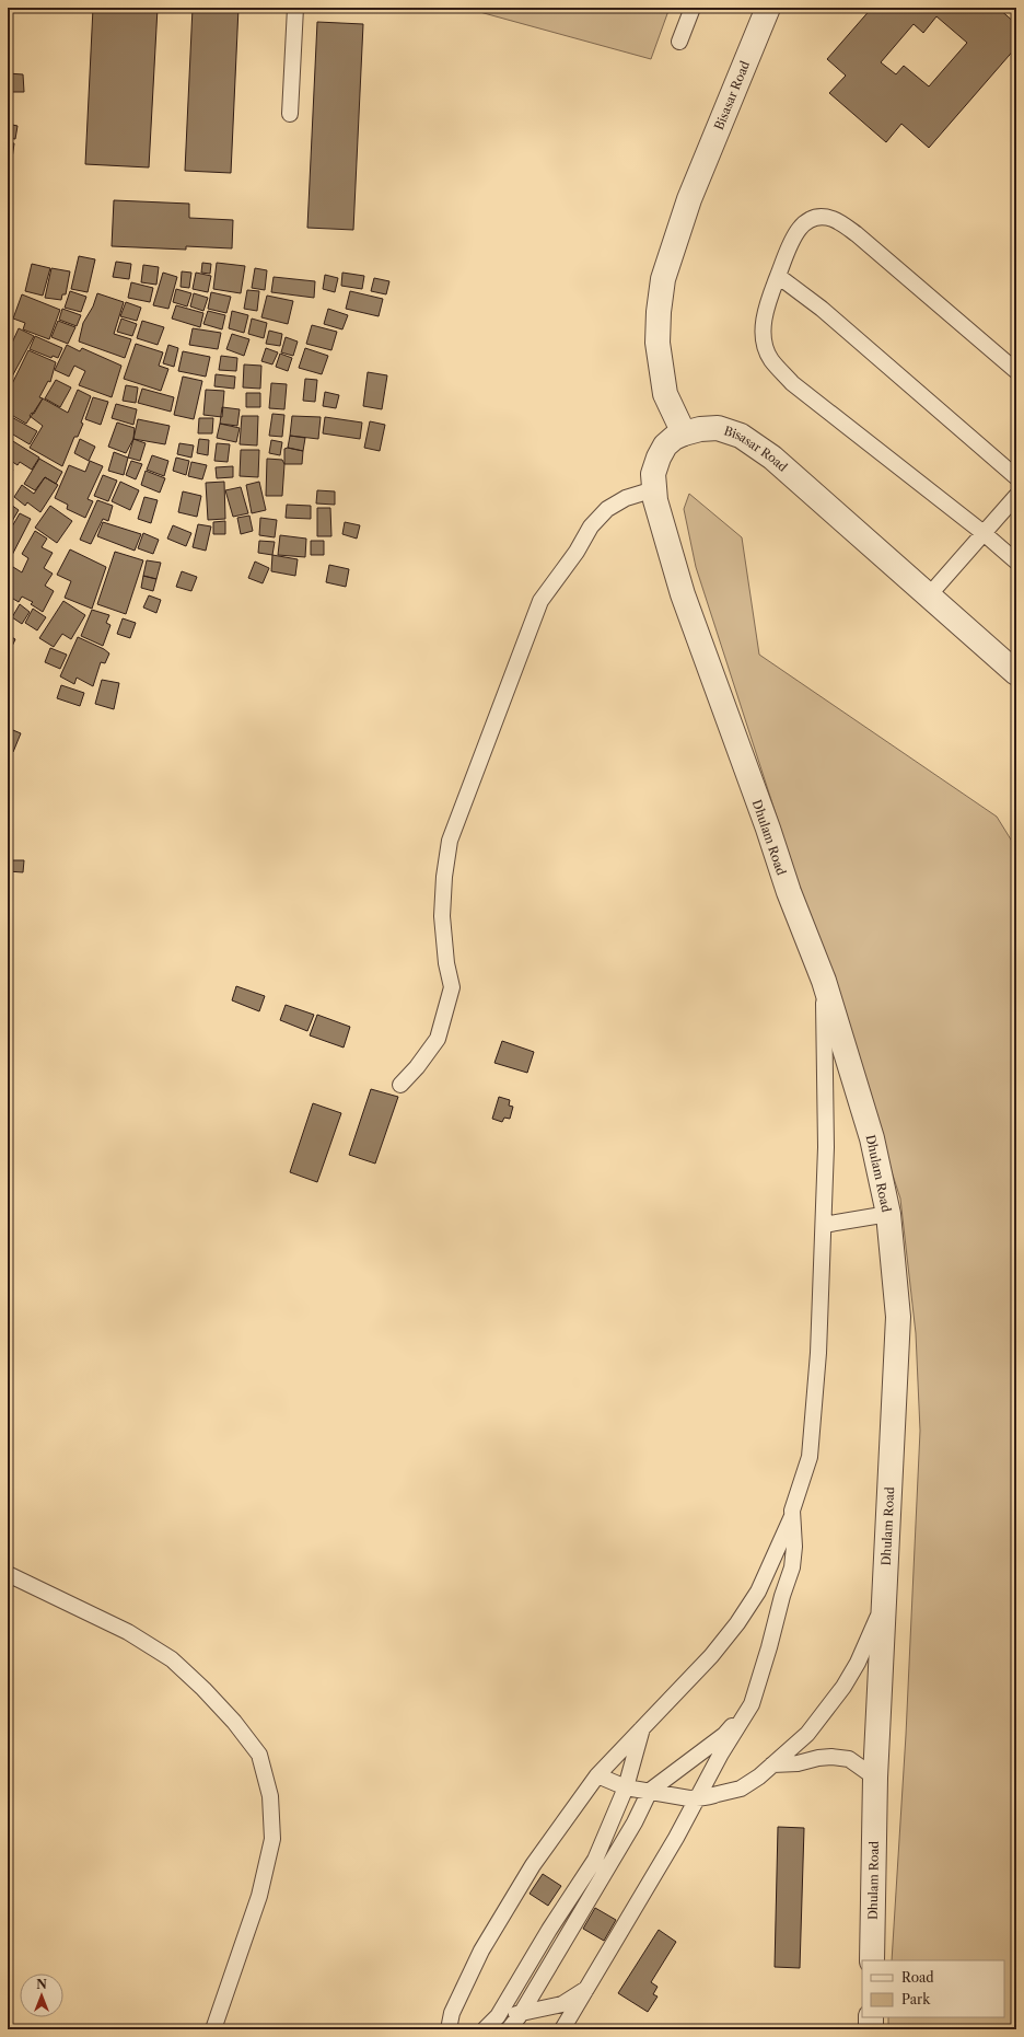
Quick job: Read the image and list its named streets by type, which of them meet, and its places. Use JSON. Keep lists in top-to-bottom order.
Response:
{
  "streets": {
    "street": ["Bisasar Road", "Dhulam Road"]
  },
  "crossings": [
    ["Bisasar Road", "Dhulam Road"]
  ],
  "legend": ["Road", "Park"],
  "north": "top"
}
